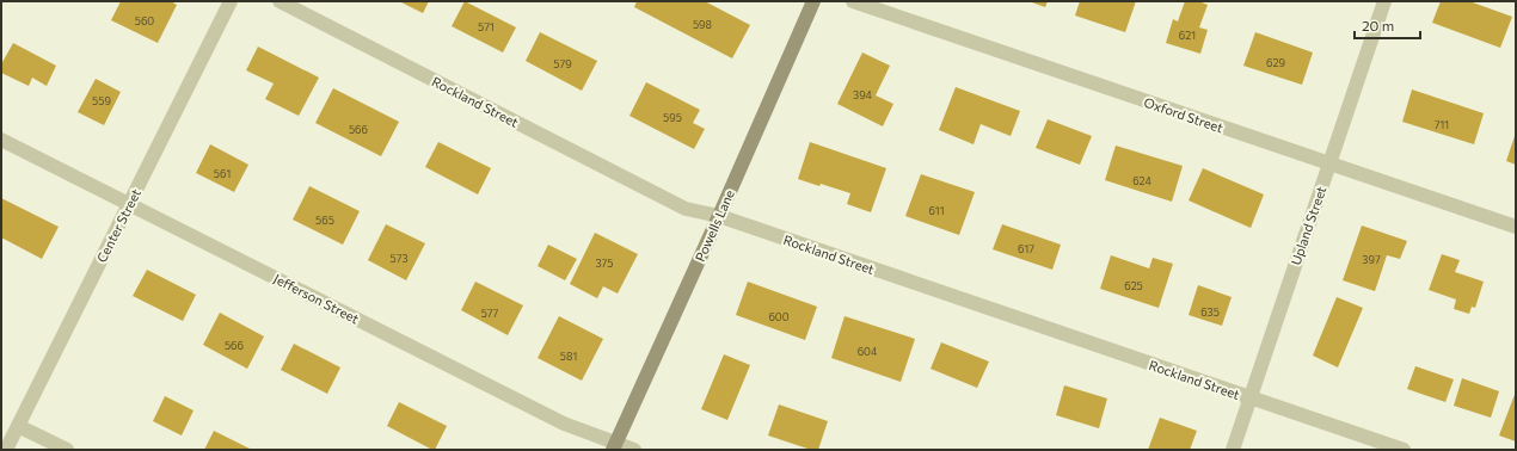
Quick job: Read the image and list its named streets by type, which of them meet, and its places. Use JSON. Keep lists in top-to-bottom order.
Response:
{
  "streets": {
    "street": [
      "Rockland Street",
      "Oxford Street",
      "Center Street",
      "Powells Lane",
      "Upland Street",
      "Jefferson Street"
    ]
  },
  "crossings": [
    ["Rockland Street", "Powells Lane"],
    ["Rockland Street", "Upland Street"],
    ["Oxford Street", "Upland Street"],
    ["Center Street", "Jefferson Street"],
    ["Powells Lane", "Jefferson Street"]
  ],
  "house_numbers": [
    "560",
    "598",
    "571",
    "621",
    "629",
    "579",
    "394",
    "559",
    "595",
    "711",
    "566",
    "561",
    "624",
    "611",
    "565",
    "617",
    "573",
    "397",
    "375",
    "625",
    "635",
    "577",
    "600",
    "566",
    "604",
    "581"
  ],
  "scale_bar": "20 m"
}
